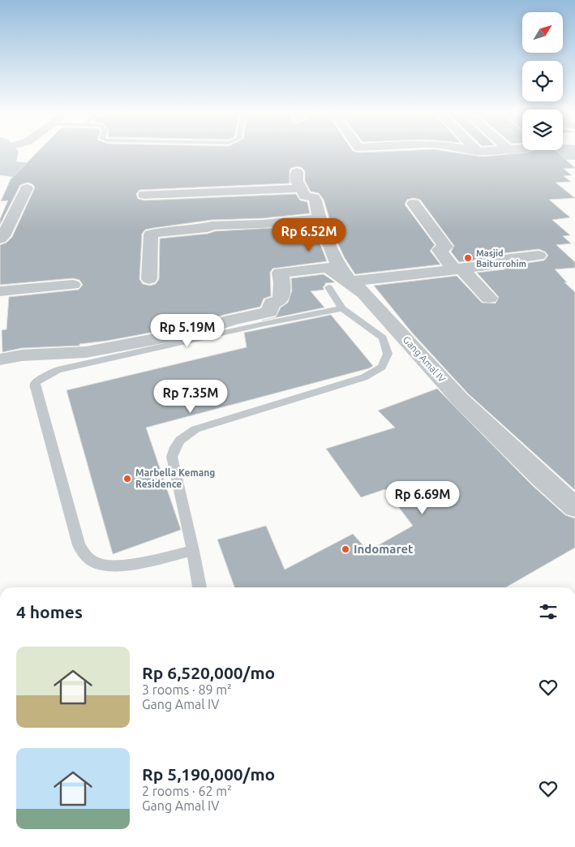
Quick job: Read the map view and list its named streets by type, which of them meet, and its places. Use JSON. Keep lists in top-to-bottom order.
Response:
{
  "streets": {
    "street": ["Gang Amal IV"]
  },
  "places": ["Masjid Baiturrohim", "Marbella Kemang Residence", "Indomaret"],
  "north": "top right",
  "page": {
    "price": [
      "Rp 6.52M",
      "Rp 5.19M",
      "Rp 7.35M",
      "Rp 6.69M"
    ],
    "heading": "4 homes",
    "list": [
      {
        "name": "Rp 6,520,000/mo",
        "note": "3 rooms · 89 m² · Gang Amal IV"
      },
      {
        "name": "Rp 5,190,000/mo",
        "note": "2 rooms · 62 m² · Gang Amal IV"
      }
    ]
  }
}
